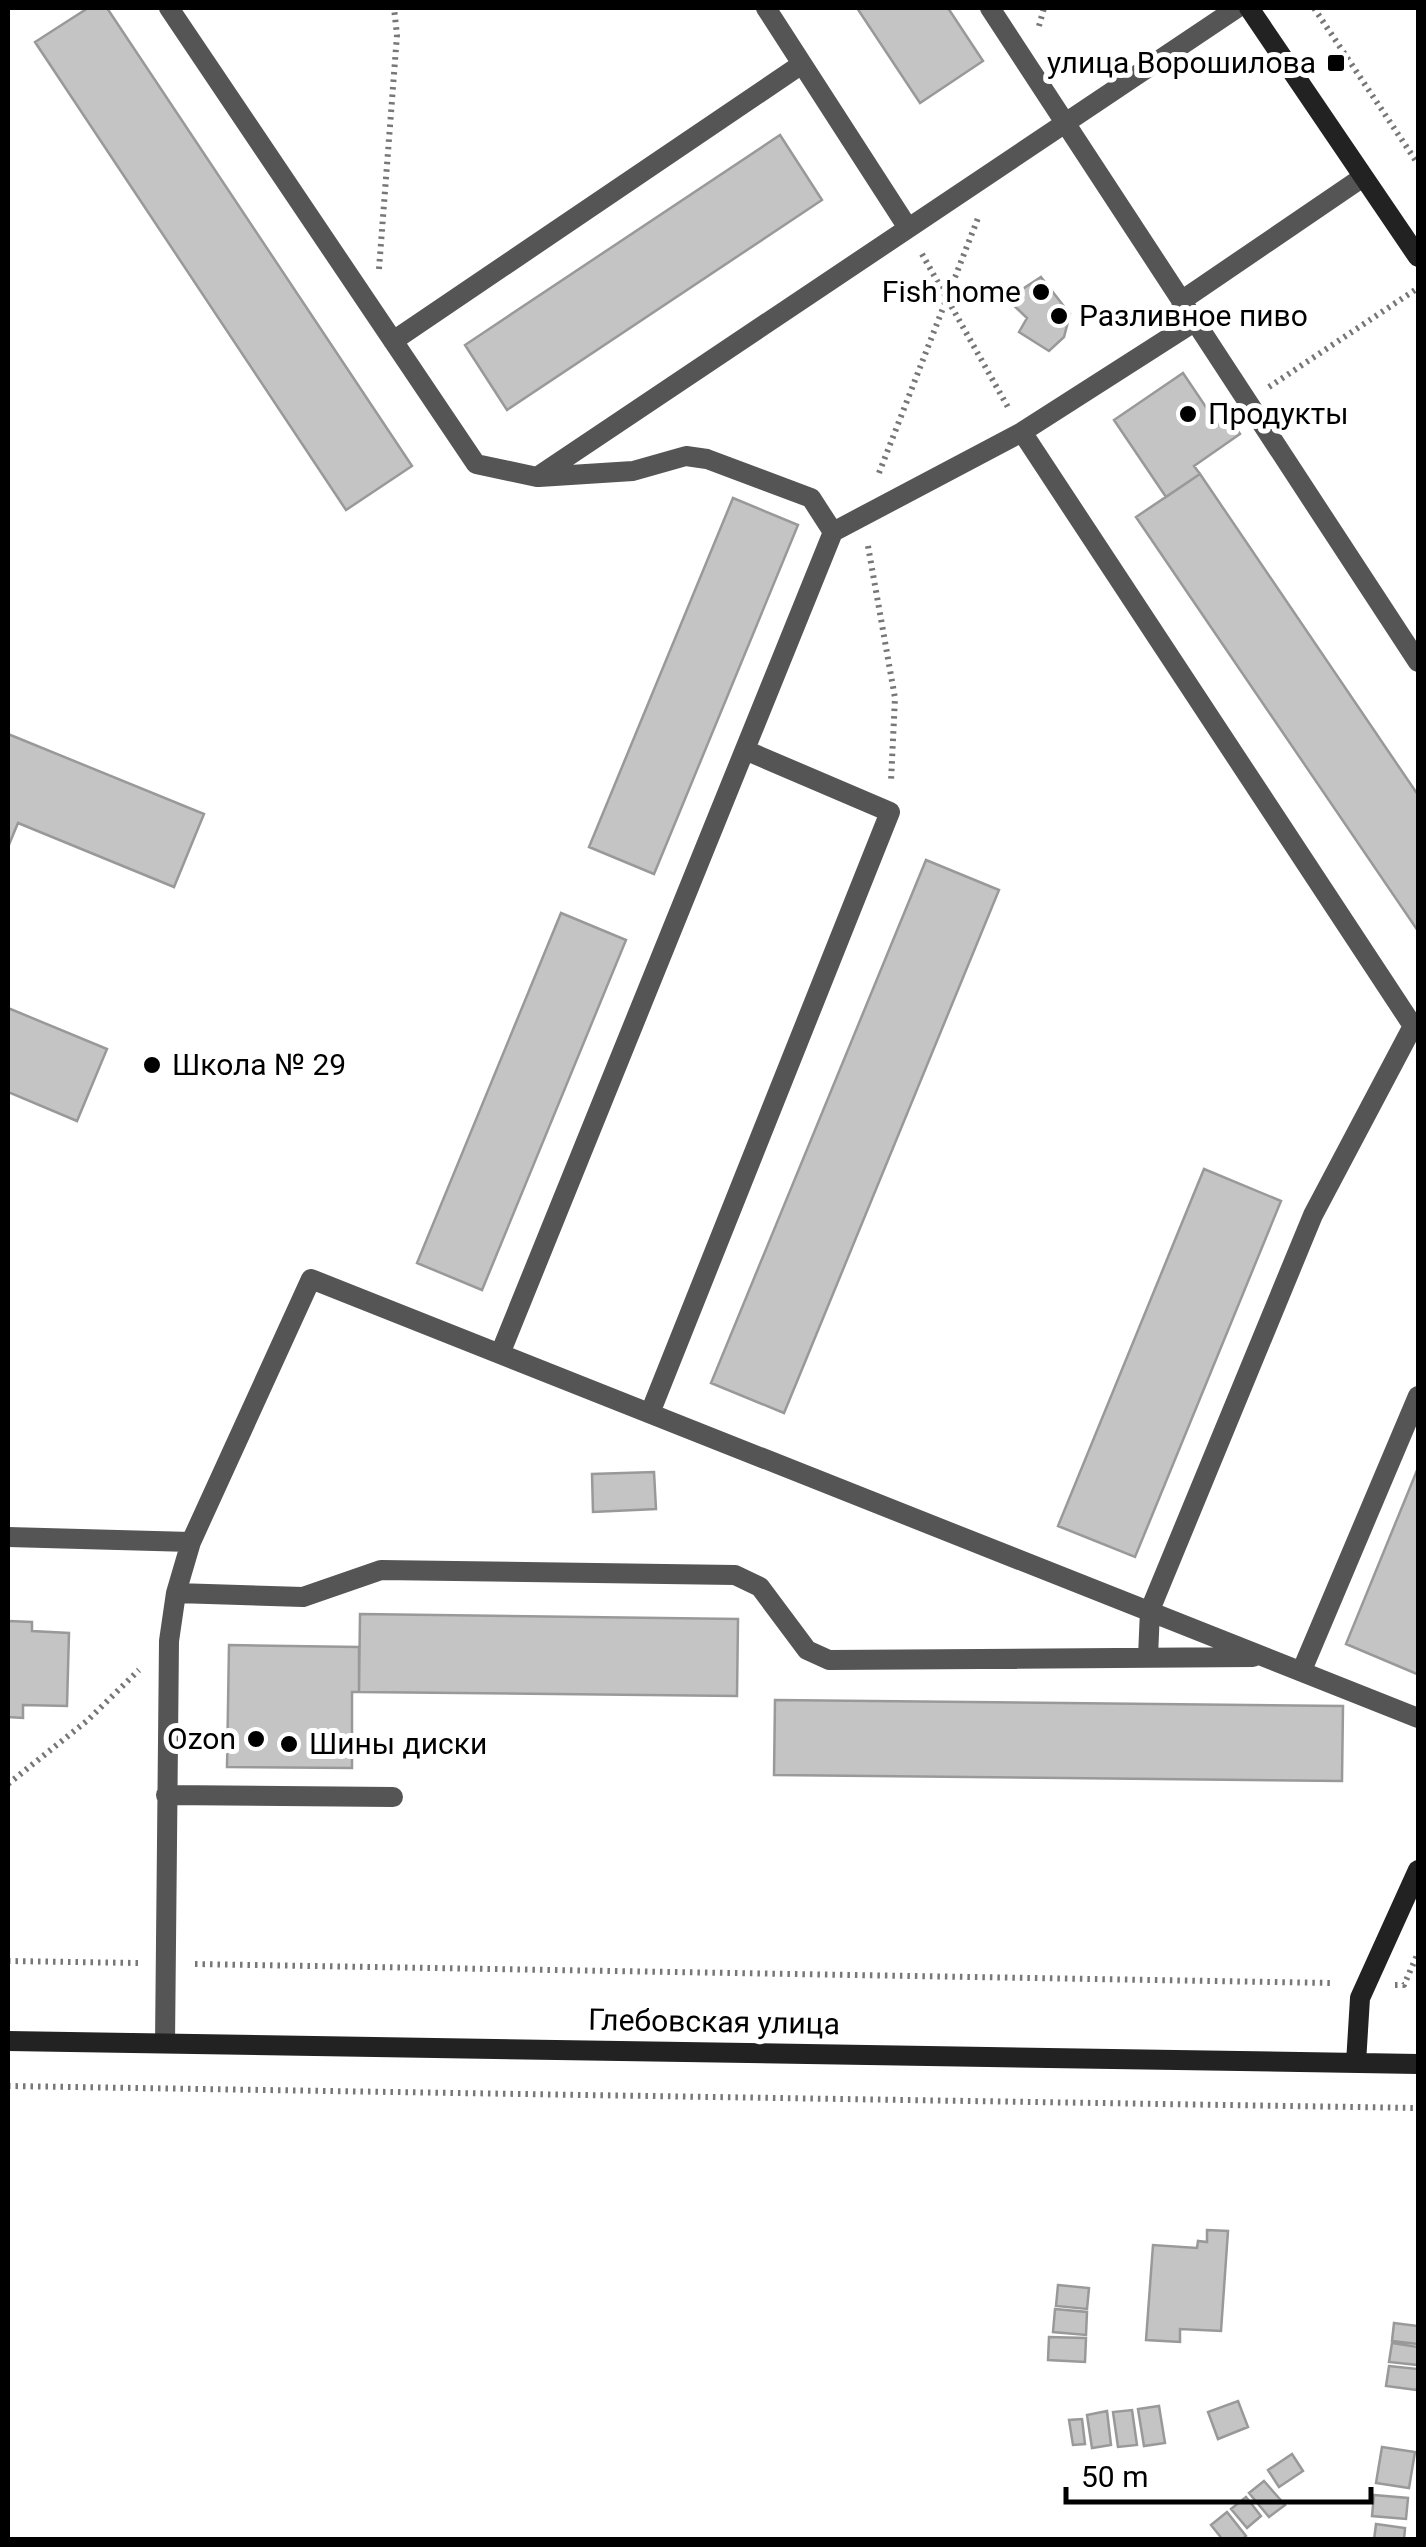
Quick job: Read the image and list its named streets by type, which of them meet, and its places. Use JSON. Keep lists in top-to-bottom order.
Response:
{
  "streets": {
    "main road": ["Глебовская улица"]
  },
  "places": {
    "transit": ["улица Ворошилова"],
    "other": [
      "Fish home",
      "Разливное пиво",
      "Продукты",
      "Школа № 29",
      "Ozon",
      "Шины диски"
    ]
  },
  "scale_bar": "50 m"
}
